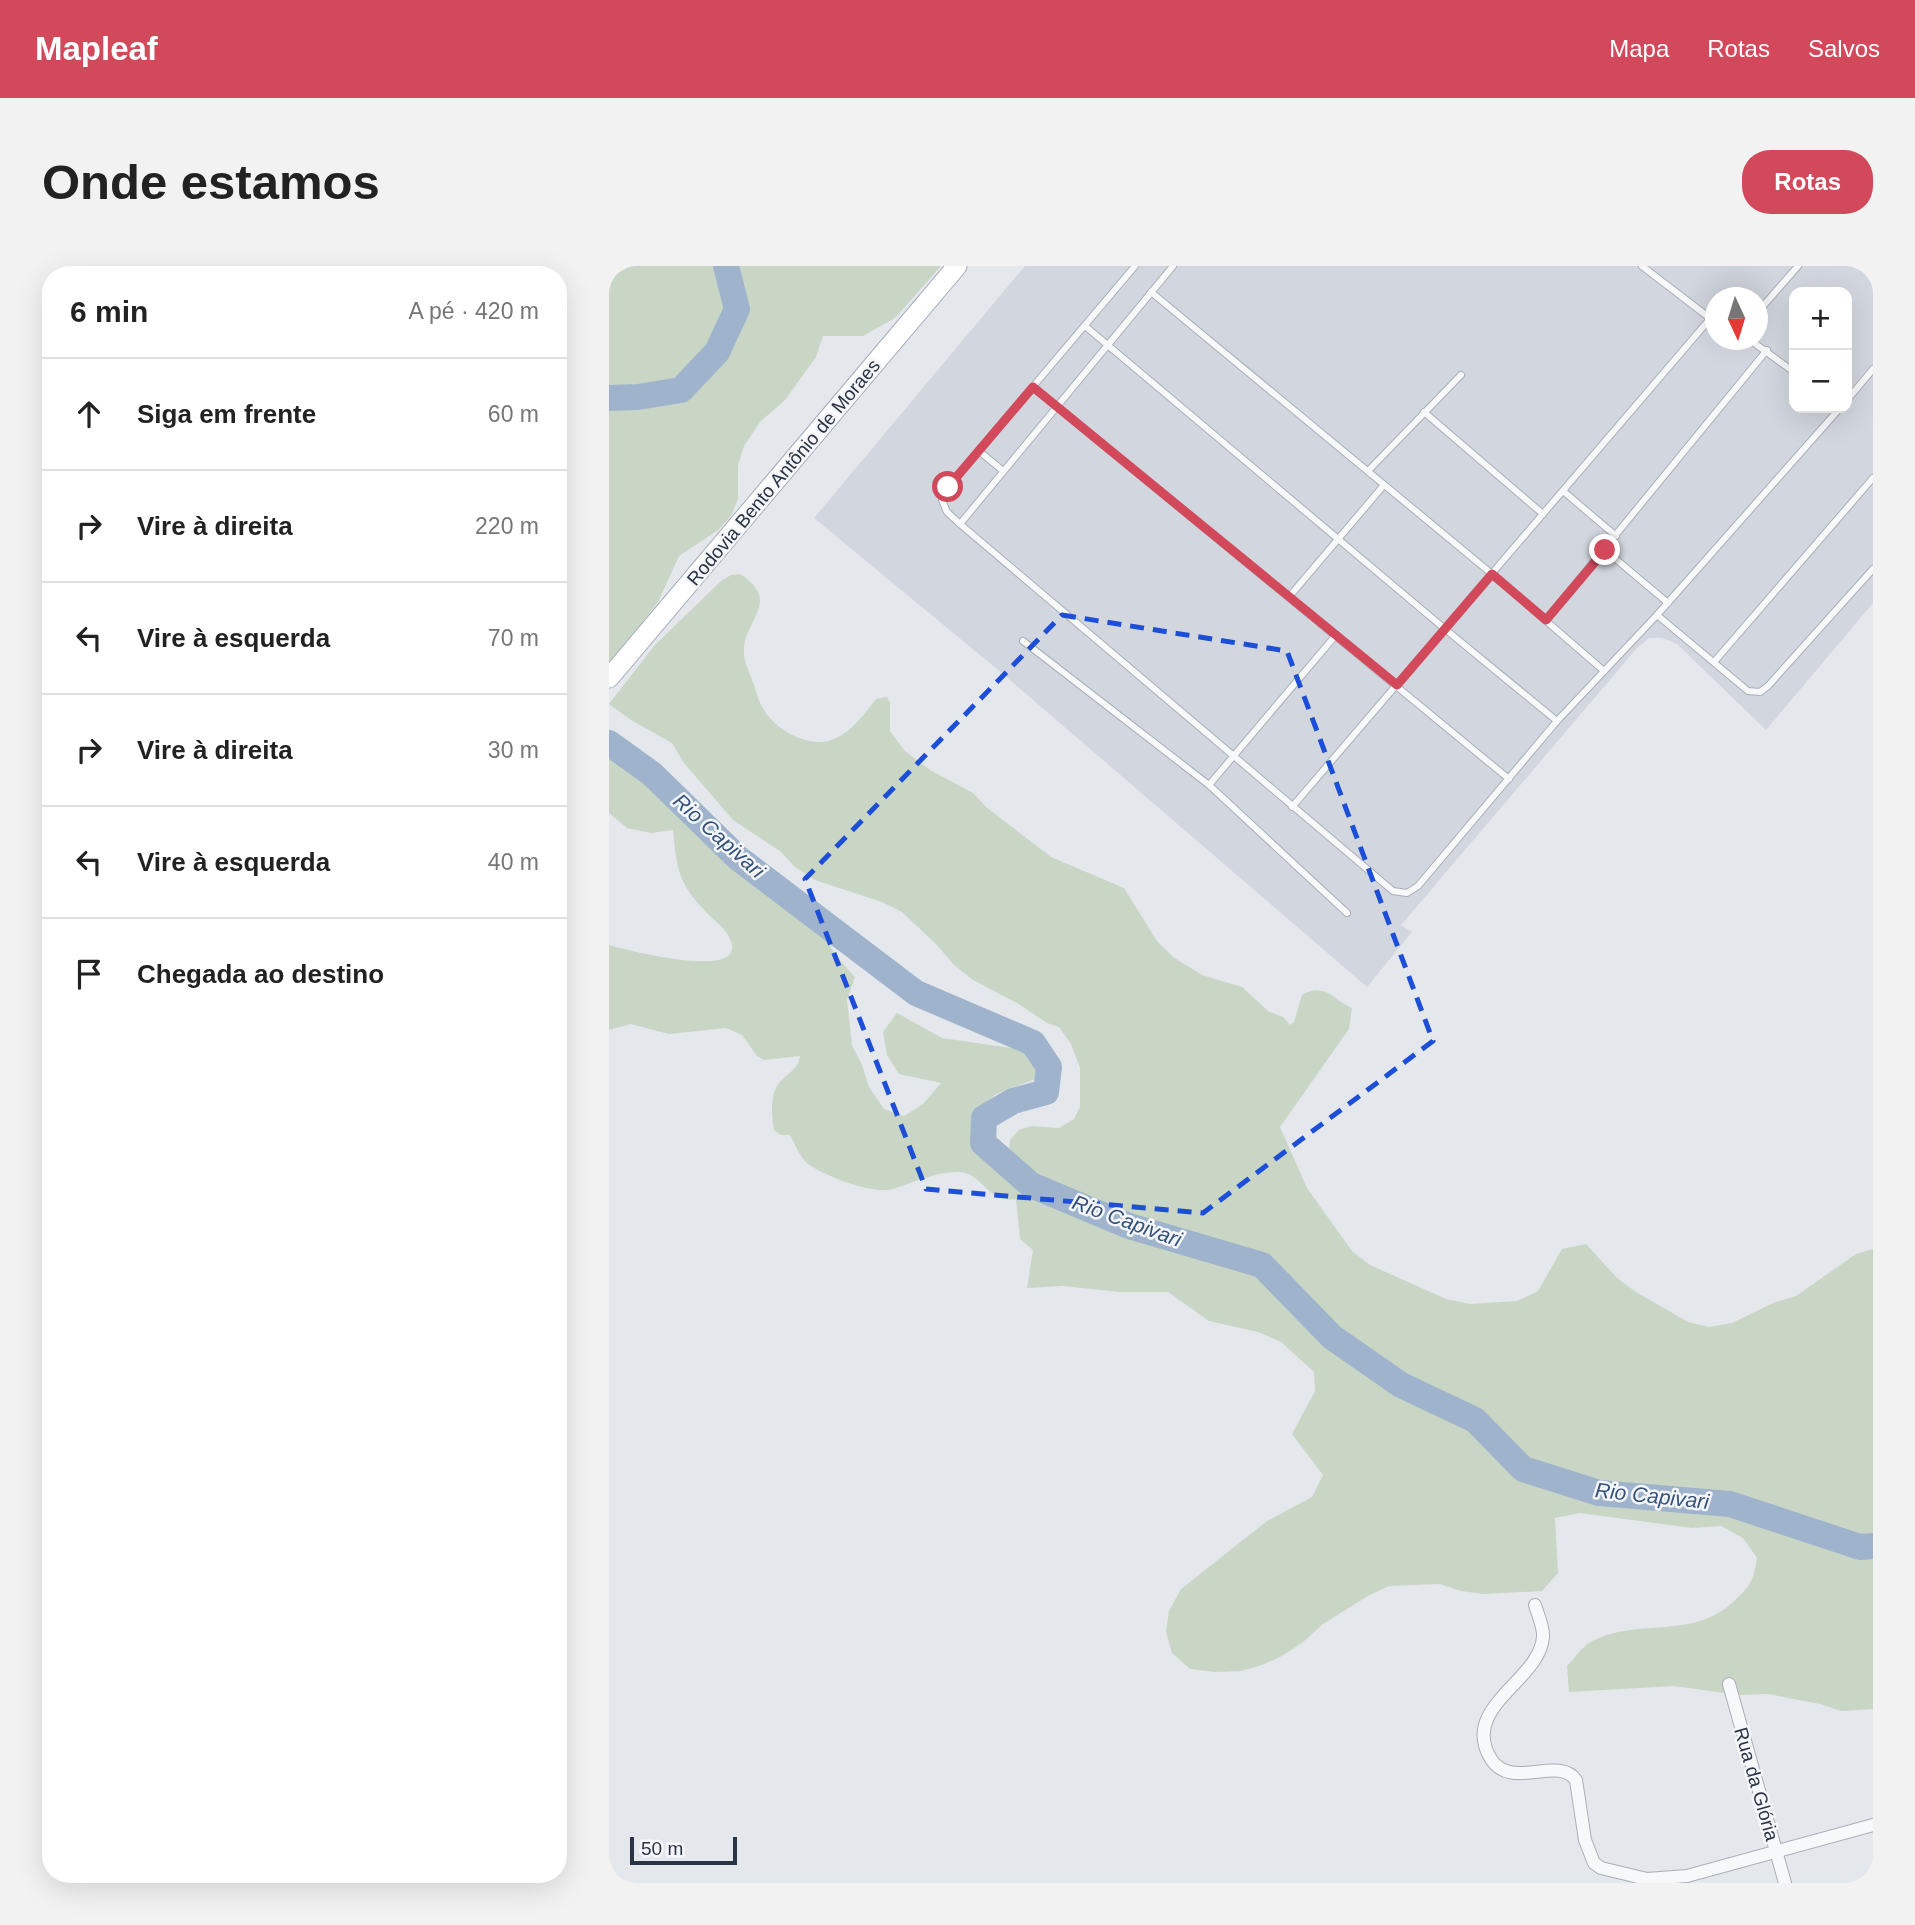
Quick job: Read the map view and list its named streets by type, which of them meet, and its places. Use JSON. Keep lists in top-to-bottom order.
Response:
{
  "streets": {
    "main road": ["Rodovia Bento Antônio de Moraes"],
    "street": ["Rua da Glória"]
  },
  "water": ["Rio Capivari"],
  "scale_bar": "50 m",
  "north": "bottom",
  "page": {
    "header": "Mapleaf",
    "nav": ["Mapa", "Rotas", "Salvos"],
    "buttons": "Rotas",
    "title": "Onde estamos",
    "heading": ["6 min", "A pé · 420 m"],
    "map_buttons": ["+", "−"],
    "list": [
      ["Siga em frente", "60 m"],
      ["Vire à direita", "220 m"],
      ["Vire à esquerda", "70 m"],
      ["Vire à direita", "30 m"],
      ["Vire à esquerda", "40 m"],
      "Chegada ao destino"
    ],
    "scale": "50 m"
  }
}
